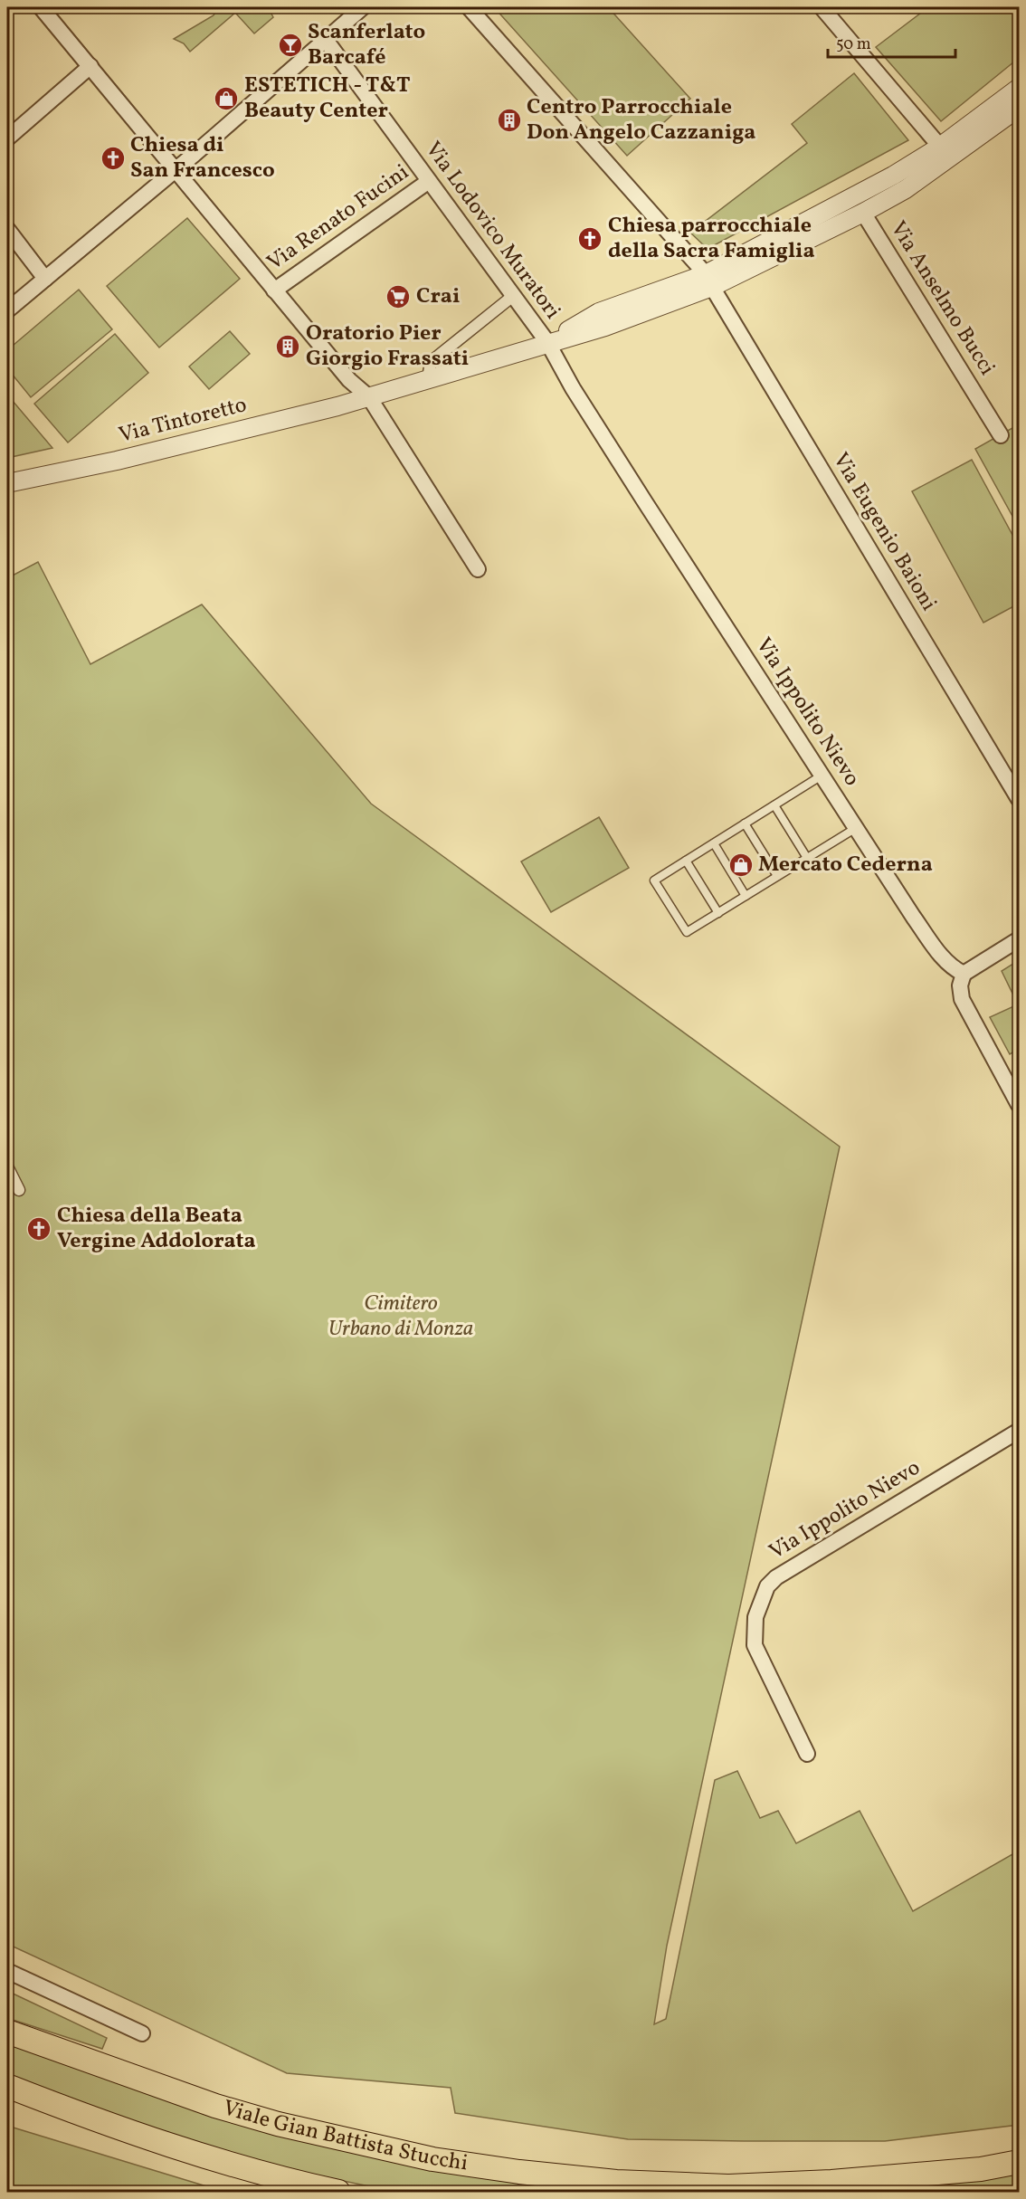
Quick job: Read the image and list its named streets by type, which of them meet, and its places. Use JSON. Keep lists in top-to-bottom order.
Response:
{
  "streets": {
    "main road": ["Viale Gian Battista Stucchi"],
    "street": [
      "Via Renato Fucini",
      "Via Lodovico Muratori",
      "Via Anselmo Bucci",
      "Via Tintoretto",
      "Via Eugenio Baioni",
      "Via Ippolito Nievo"
    ]
  },
  "crossings": [
    ["Via Renato Fucini", "Via Lodovico Muratori"],
    ["Via Lodovico Muratori", "Via Tintoretto"],
    ["Via Lodovico Muratori", "Via Ippolito Nievo"],
    ["Via Tintoretto", "Via Eugenio Baioni"],
    ["Via Tintoretto", "Via Ippolito Nievo"]
  ],
  "parks": ["Cimitero Urbano di Monza"],
  "places": {
    "bar": ["Scanferlato Barcafé"],
    "shop": ["ESTETICH - T&T Beauty Center", "Mercato Cederna"],
    "building": ["Centro Parrocchiale Don Angelo Cazzaniga", "Oratorio Pier Giorgio Frassati"],
    "church": ["Chiesa di San Francesco", "Chiesa parrocchiale della Sacra Famiglia", "Chiesa della Beata Vergine Addolorata"],
    "supermarket": ["Crai"]
  },
  "scale_bar": "50 m"
}
